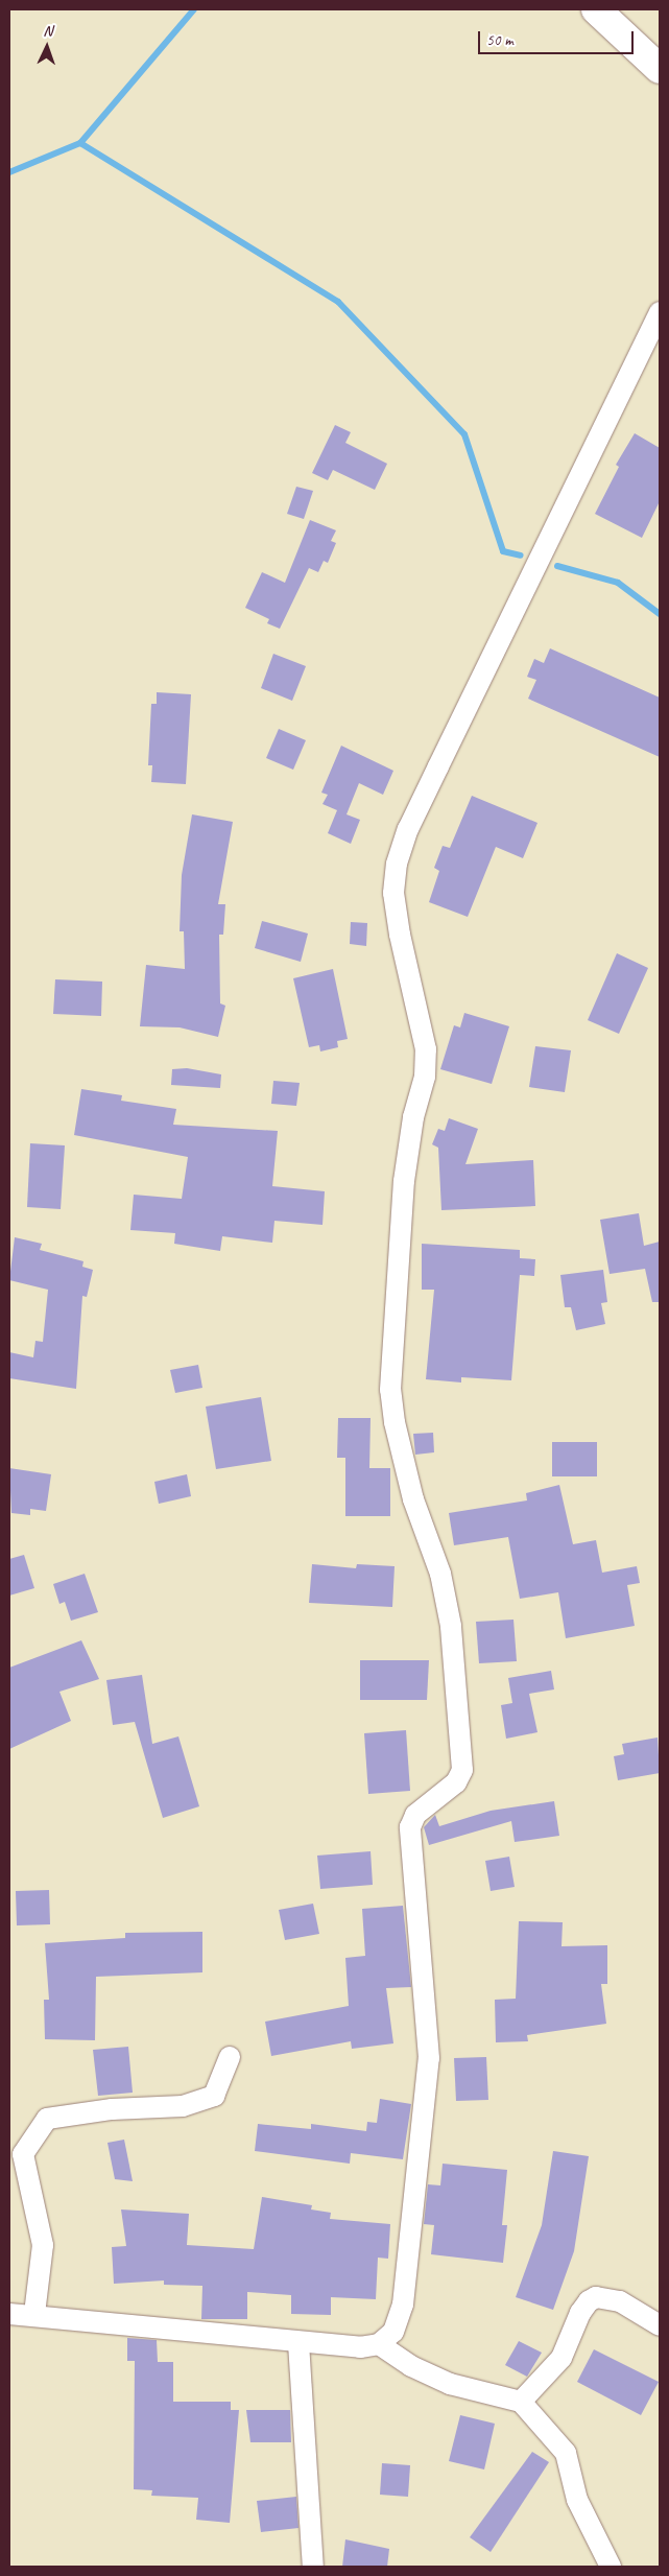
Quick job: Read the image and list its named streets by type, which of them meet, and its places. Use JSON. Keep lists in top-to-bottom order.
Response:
{
  "scale_bar": "50 m",
  "north": "top"
}
